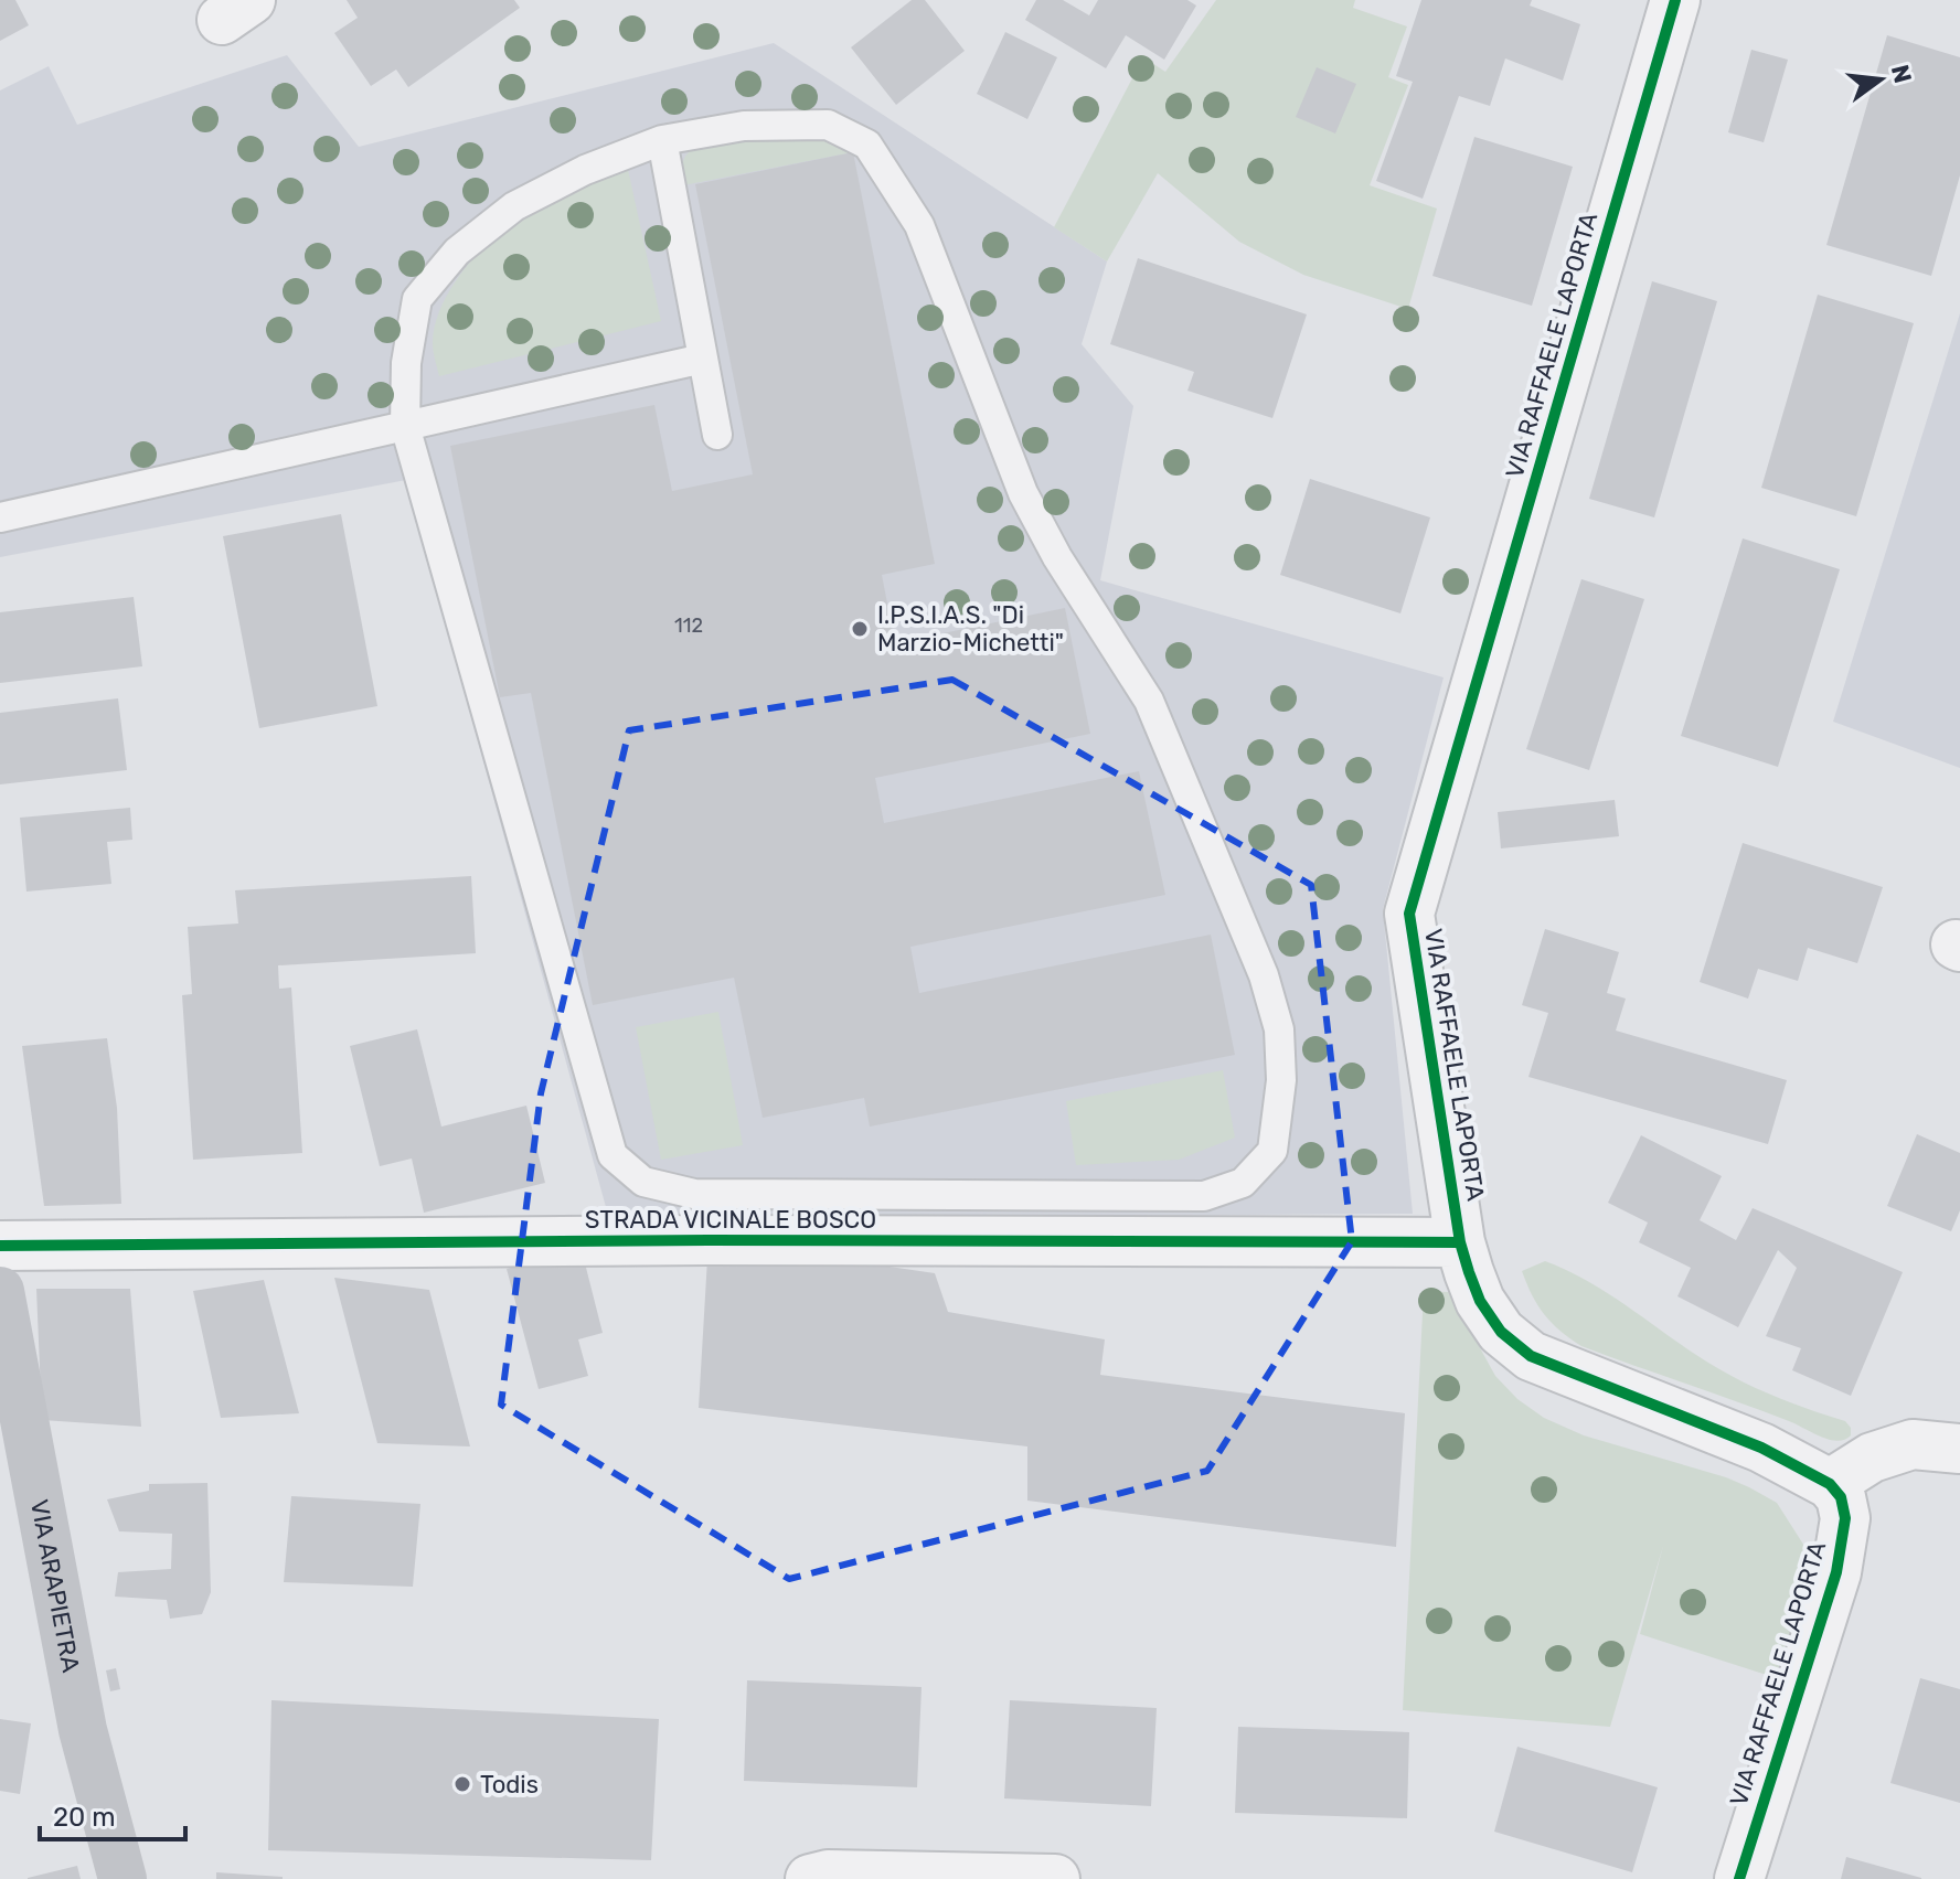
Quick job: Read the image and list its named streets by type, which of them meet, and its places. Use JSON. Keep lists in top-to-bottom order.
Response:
{
  "streets": {
    "street": ["VIA RAFFAELE LAPORTA", "STRADA VICINALE BOSCO", "VIA ARAPIETRA"]
  },
  "crossings": [
    ["VIA RAFFAELE LAPORTA", "STRADA VICINALE BOSCO"]
  ],
  "places": ["I.P.S.I.A.S. \"Di Marzio-Michetti\"", "Todis"],
  "house_numbers": ["112"],
  "scale_bar": "20 m",
  "north": "right"
}
